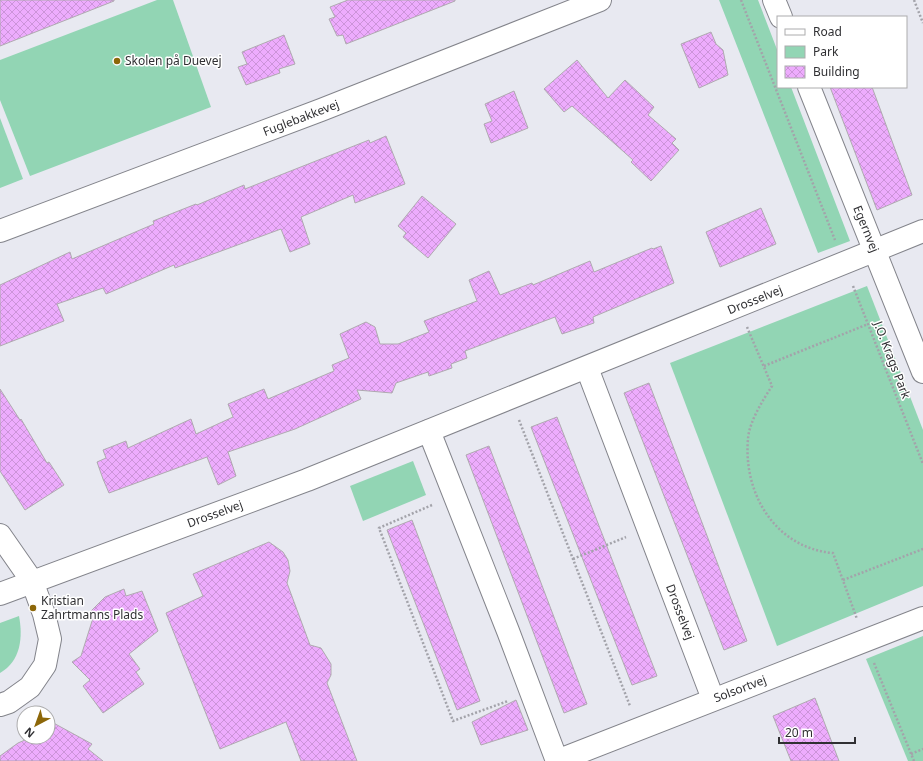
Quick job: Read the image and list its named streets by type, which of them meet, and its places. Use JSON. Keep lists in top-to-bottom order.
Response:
{
  "streets": {
    "street": [
      "Fuglebakkevej",
      "Egernvej",
      "Drosselvej",
      "Solsortvej"
    ],
    "path": ["J.O. Krags Park"]
  },
  "crossings": [
    ["Egernvej", "Drosselvej"],
    ["Drosselvej", "J.O. Krags Park"],
    ["Drosselvej", "Solsortvej"]
  ],
  "places": ["Skolen på Duevej", "Kristian Zahrtmanns Plads"],
  "legend": ["Road", "Park", "Building"],
  "scale_bar": "20 m",
  "north": "bottom left"
}
